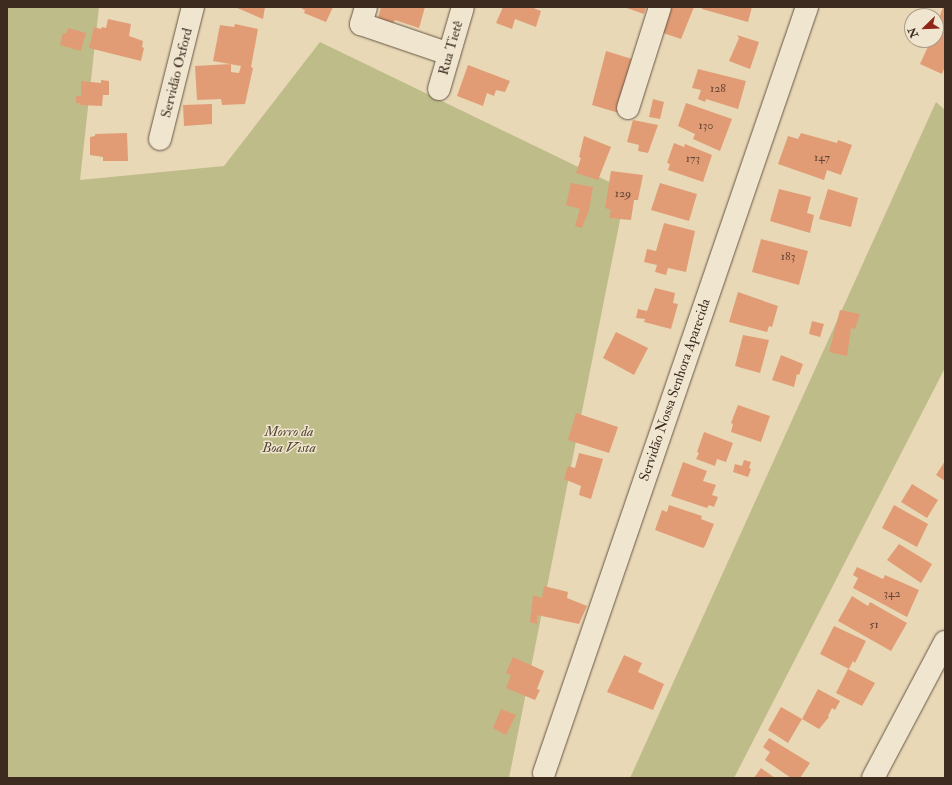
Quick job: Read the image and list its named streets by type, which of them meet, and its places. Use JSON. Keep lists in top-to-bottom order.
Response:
{
  "streets": {
    "street": ["Rua Tietê", "Servidão Oxford", "Servidão Nossa Senhora Aparecida"]
  },
  "parks": ["Morro da Boa Vista"],
  "house_numbers": [
    "128",
    "130",
    "147",
    "173",
    "129",
    "183",
    "342",
    "51"
  ],
  "north": "bottom left"
}
